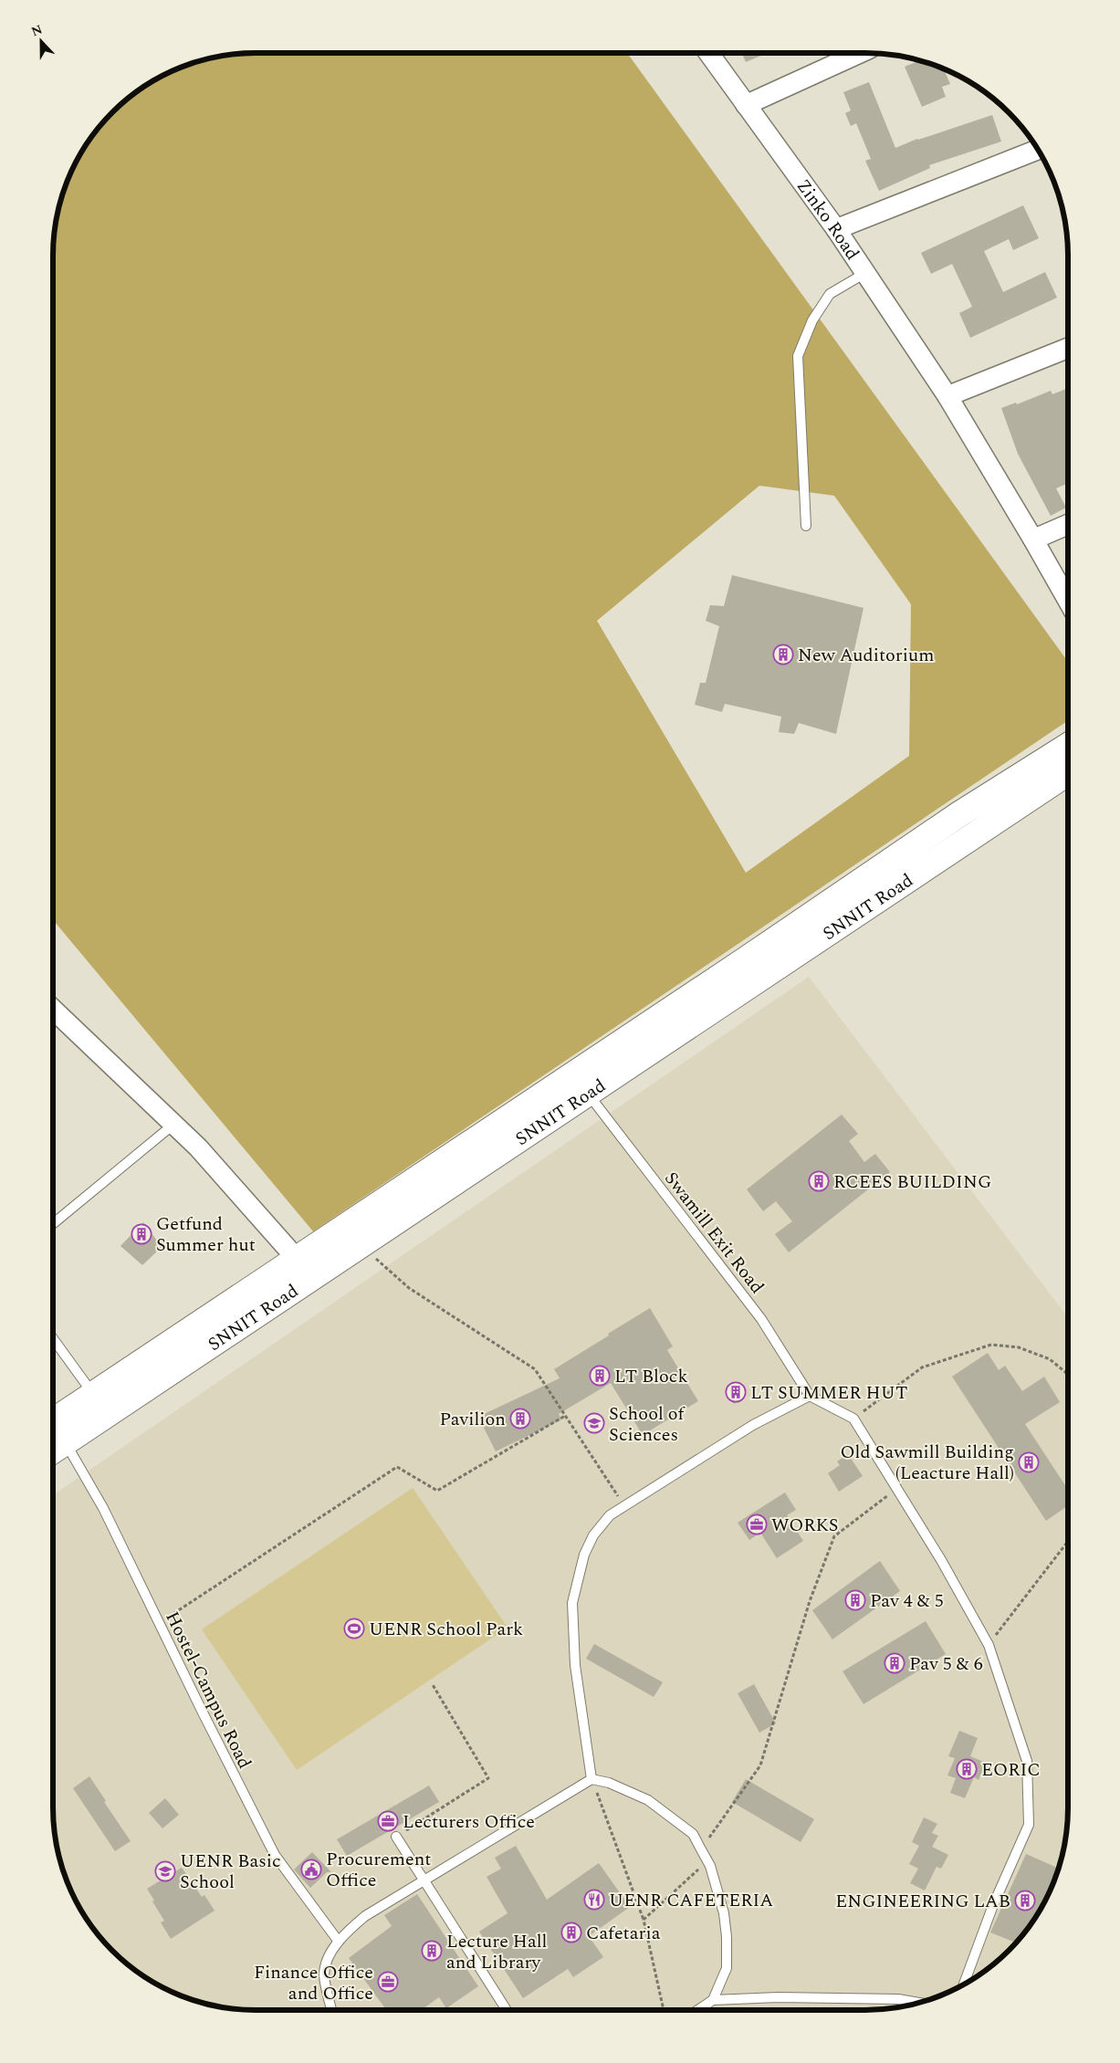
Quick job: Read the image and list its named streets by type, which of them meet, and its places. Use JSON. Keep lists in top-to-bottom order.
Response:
{
  "streets": {
    "street": ["Zinko Road", "SNNIT Road"],
    "lane": ["Swamill Exit Road", "Hostel-Campus Road"]
  },
  "crossings": [
    ["SNNIT Road", "Swamill Exit Road"],
    ["SNNIT Road", "Hostel-Campus Road"]
  ],
  "places": {
    "building": [
      "New Auditorium",
      "RCEES BUILDING",
      "Getfund Summer hut",
      "LT Block",
      "LT SUMMER HUT",
      "Pavilion",
      "Old Sawmill Building (Leacture Hall)",
      "Pav 4 & 5",
      "Pav 5 & 6",
      "EORIC",
      "ENGINEERING LAB",
      "Cafetaria",
      "Lecture Hall and Library"
    ],
    "school or university": ["School of Sciences", "UENR Basic School"],
    "office": ["WORKS", "Lecturers Office", "Finance Office and Office"],
    "sports": ["UENR School Park"],
    "public building": ["Procurement Office"],
    "restaurant": ["UENR CAFETERIA"]
  },
  "north": "top"
}
